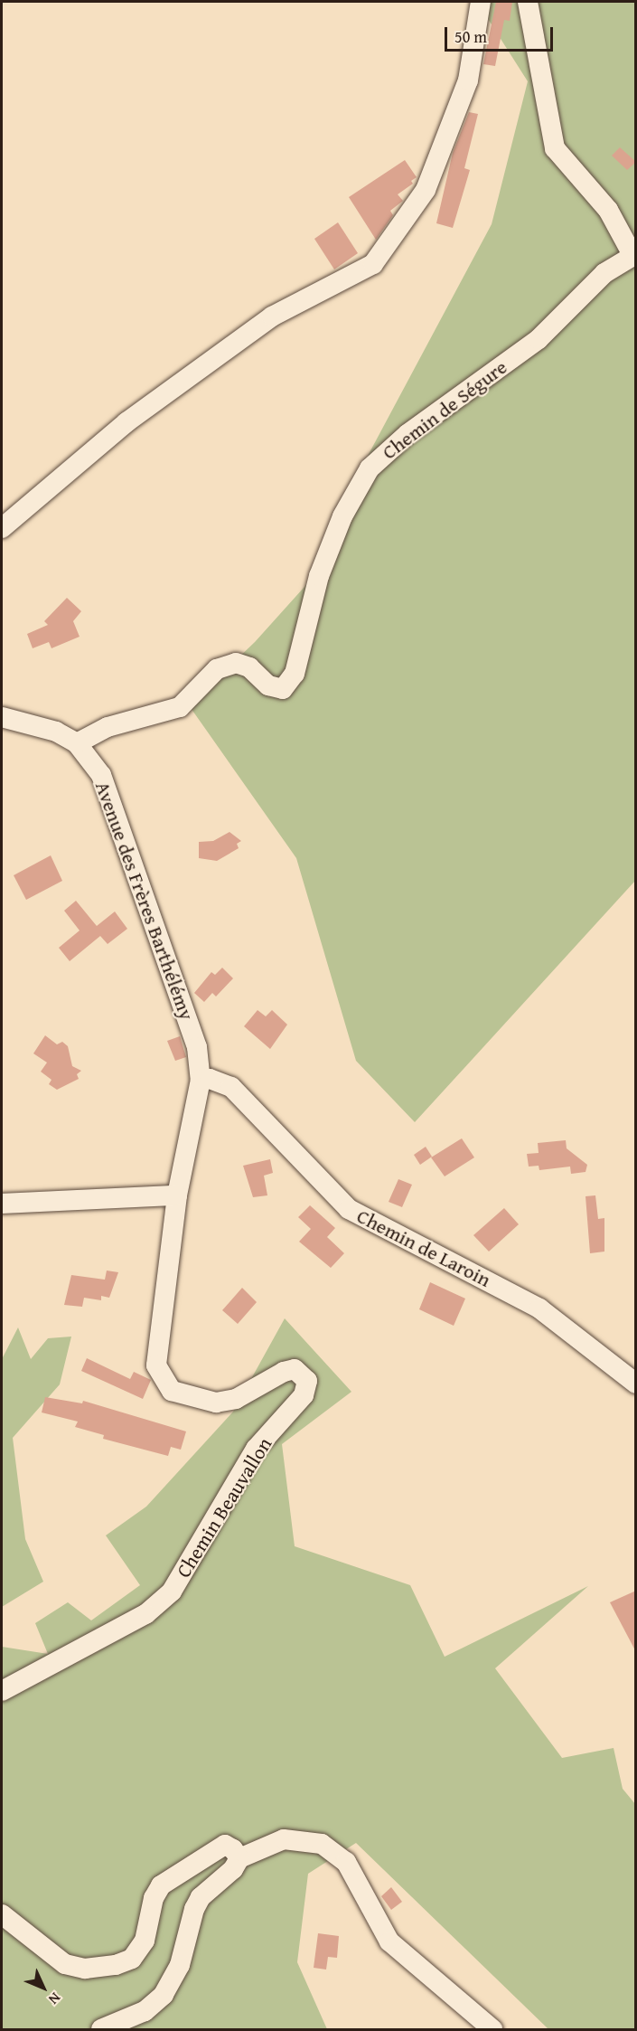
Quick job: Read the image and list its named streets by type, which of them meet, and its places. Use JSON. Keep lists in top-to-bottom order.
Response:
{
  "streets": {
    "street": [
      "Chemin de Ségure",
      "Avenue des Frères Barthélémy",
      "Chemin de Laroin",
      "Chemin Beauvallon"
    ]
  },
  "crossings": [
    ["Chemin de Ségure", "Avenue des Frères Barthélémy"],
    ["Avenue des Frères Barthélémy", "Chemin de Laroin"],
    ["Avenue des Frères Barthélémy", "Chemin Beauvallon"],
    ["Chemin de Laroin", "Chemin Beauvallon"]
  ],
  "scale_bar": "50 m",
  "north": "bottom right"
}
